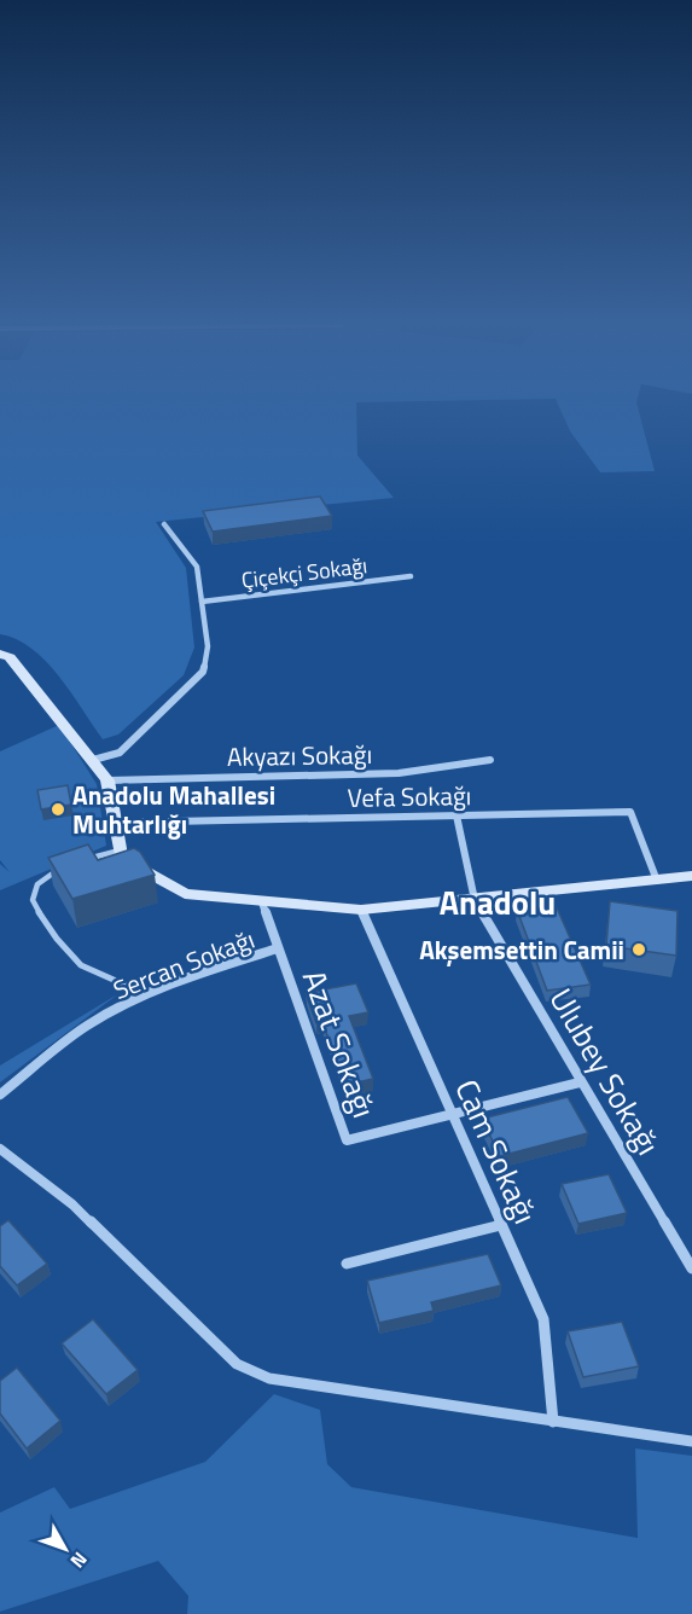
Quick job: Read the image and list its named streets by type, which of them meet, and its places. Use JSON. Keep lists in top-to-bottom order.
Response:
{
  "streets": {
    "street": [
      "Çiçekçi Sokağı",
      "Akyazı Sokağı",
      "Vefa Sokağı",
      "Sercan Sokağı",
      "Azat Sokağı",
      "Ulubey Sokağı",
      "Cam Sokağı"
    ]
  },
  "crossings": [
    ["Vefa Sokağı", "Ulubey Sokağı"],
    ["Sercan Sokağı", "Azat Sokağı"],
    ["Azat Sokağı", "Ulubey Sokağı"],
    ["Azat Sokağı", "Cam Sokağı"]
  ],
  "districts": ["Anadolu"],
  "places": ["Anadolu Mahallesi Muhtarlığı", "Akşemsettin Camii"],
  "north": "bottom right"
}
